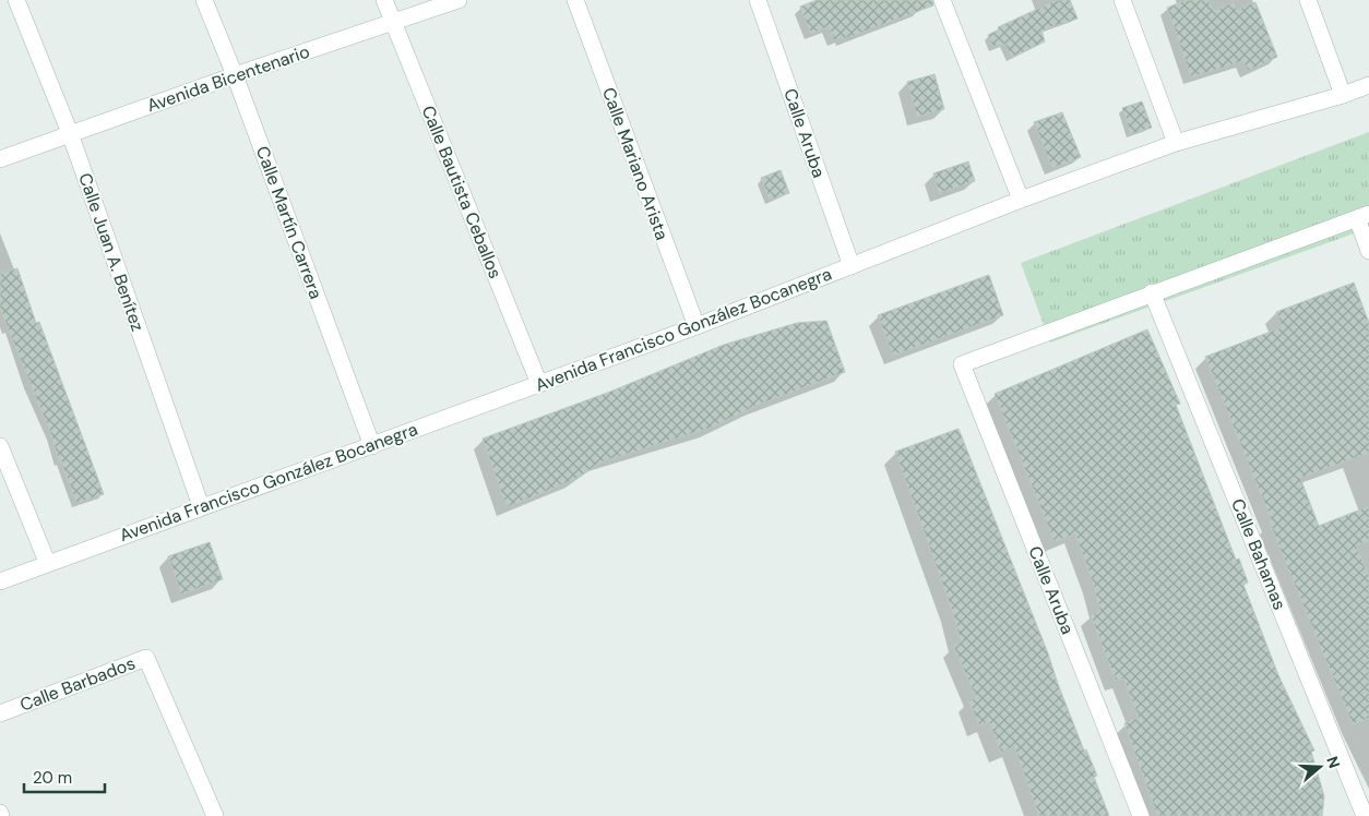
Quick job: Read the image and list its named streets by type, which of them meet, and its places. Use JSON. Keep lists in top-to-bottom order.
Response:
{
  "streets": {
    "street": [
      "Avenida Bicentenario",
      "Calle Aruba",
      "Calle Mariano Arista",
      "Calle Bautista Ceballos",
      "Calle Martín Carrera",
      "Calle Juan A. Benítez",
      "Avenida Francisco González Bocanegra",
      "Calle Bahamas",
      "Calle Barbados"
    ]
  },
  "crossings": [
    ["Avenida Bicentenario", "Calle Bautista Ceballos"],
    ["Avenida Bicentenario", "Calle Martín Carrera"],
    ["Avenida Bicentenario", "Calle Juan A. Benítez"],
    ["Calle Aruba", "Avenida Francisco González Bocanegra"],
    ["Calle Aruba", "Calle Bahamas"],
    ["Calle Mariano Arista", "Avenida Francisco González Bocanegra"],
    ["Calle Bautista Ceballos", "Avenida Francisco González Bocanegra"],
    ["Calle Martín Carrera", "Avenida Francisco González Bocanegra"],
    ["Calle Juan A. Benítez", "Avenida Francisco González Bocanegra"]
  ],
  "scale_bar": "20 m",
  "north": "right"
}
